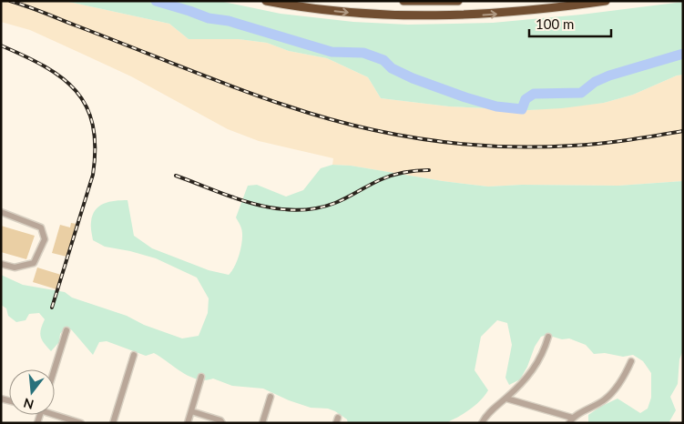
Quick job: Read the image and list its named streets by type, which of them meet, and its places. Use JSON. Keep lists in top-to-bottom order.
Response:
{
  "scale_bar": "100 m",
  "north": "bottom"
}
